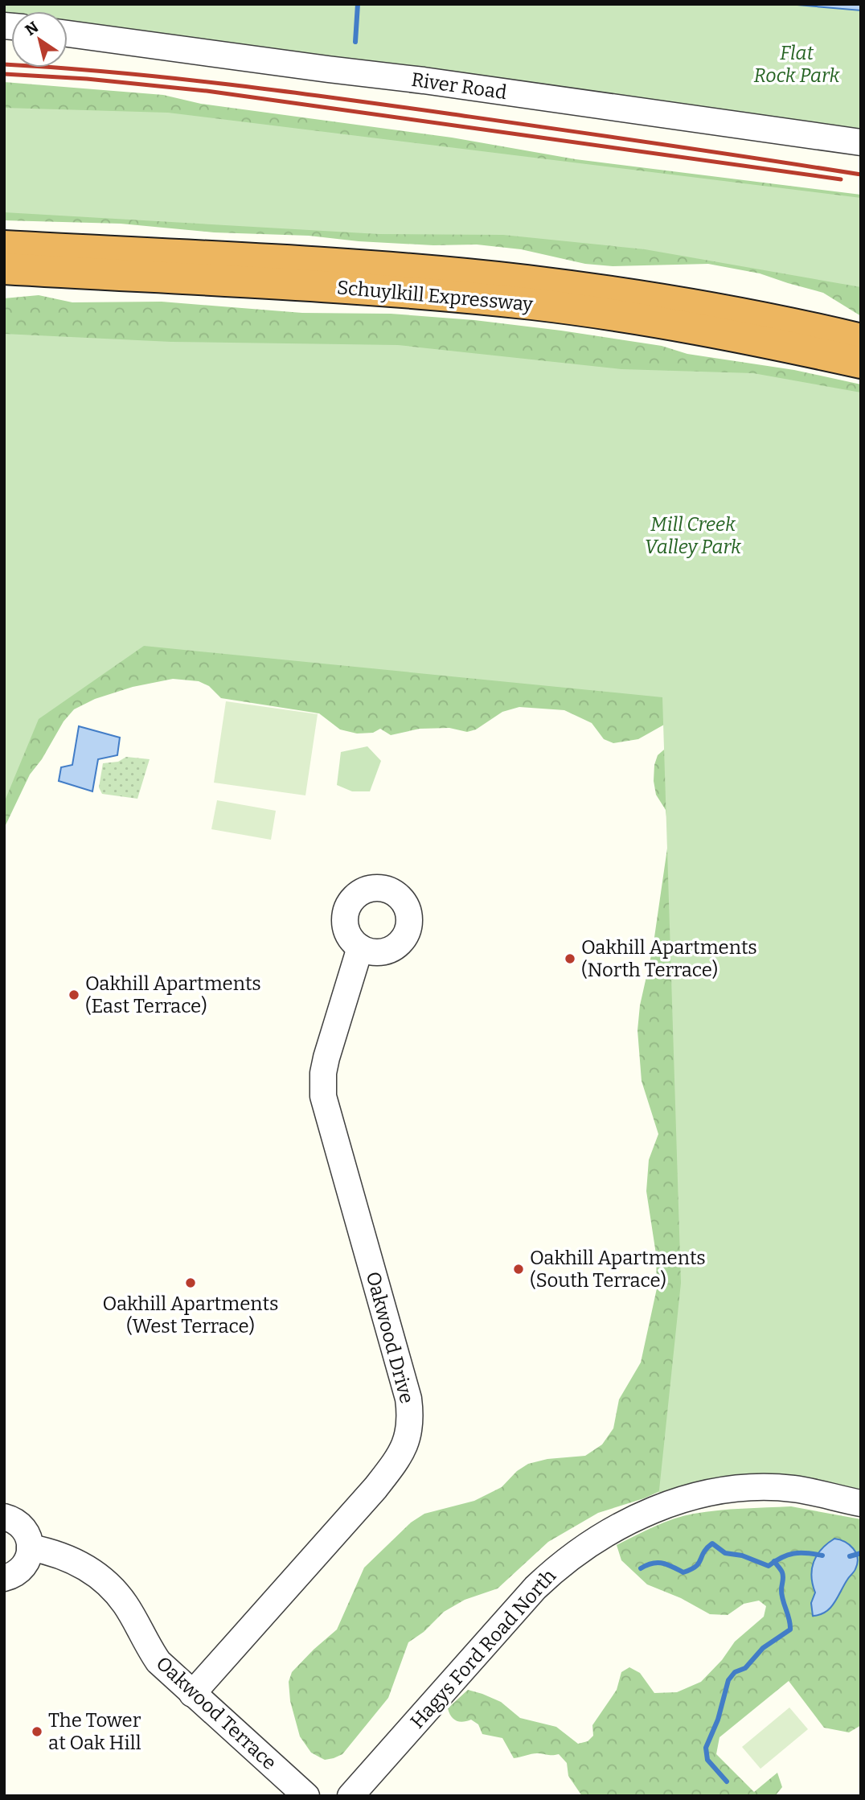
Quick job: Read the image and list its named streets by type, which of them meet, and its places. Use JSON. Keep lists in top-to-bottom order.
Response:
{
  "streets": {
    "highway": ["Schuylkill Expressway"],
    "street": [
      "River Road",
      "Oakwood Drive",
      "Hagys Ford Road North",
      "Oakwood Terrace"
    ]
  },
  "crossings": [
    ["Oakwood Drive", "Oakwood Terrace"]
  ],
  "parks": ["Flat Rock Park", "Mill Creek Valley Park"],
  "places": [
    "Oakhill Apartments (North Terrace)",
    "Oakhill Apartments (East Terrace)",
    "Oakhill Apartments (South Terrace)",
    "Oakhill Apartments (West Terrace)",
    "The Tower at Oak Hill"
  ],
  "north": "top left"
}
